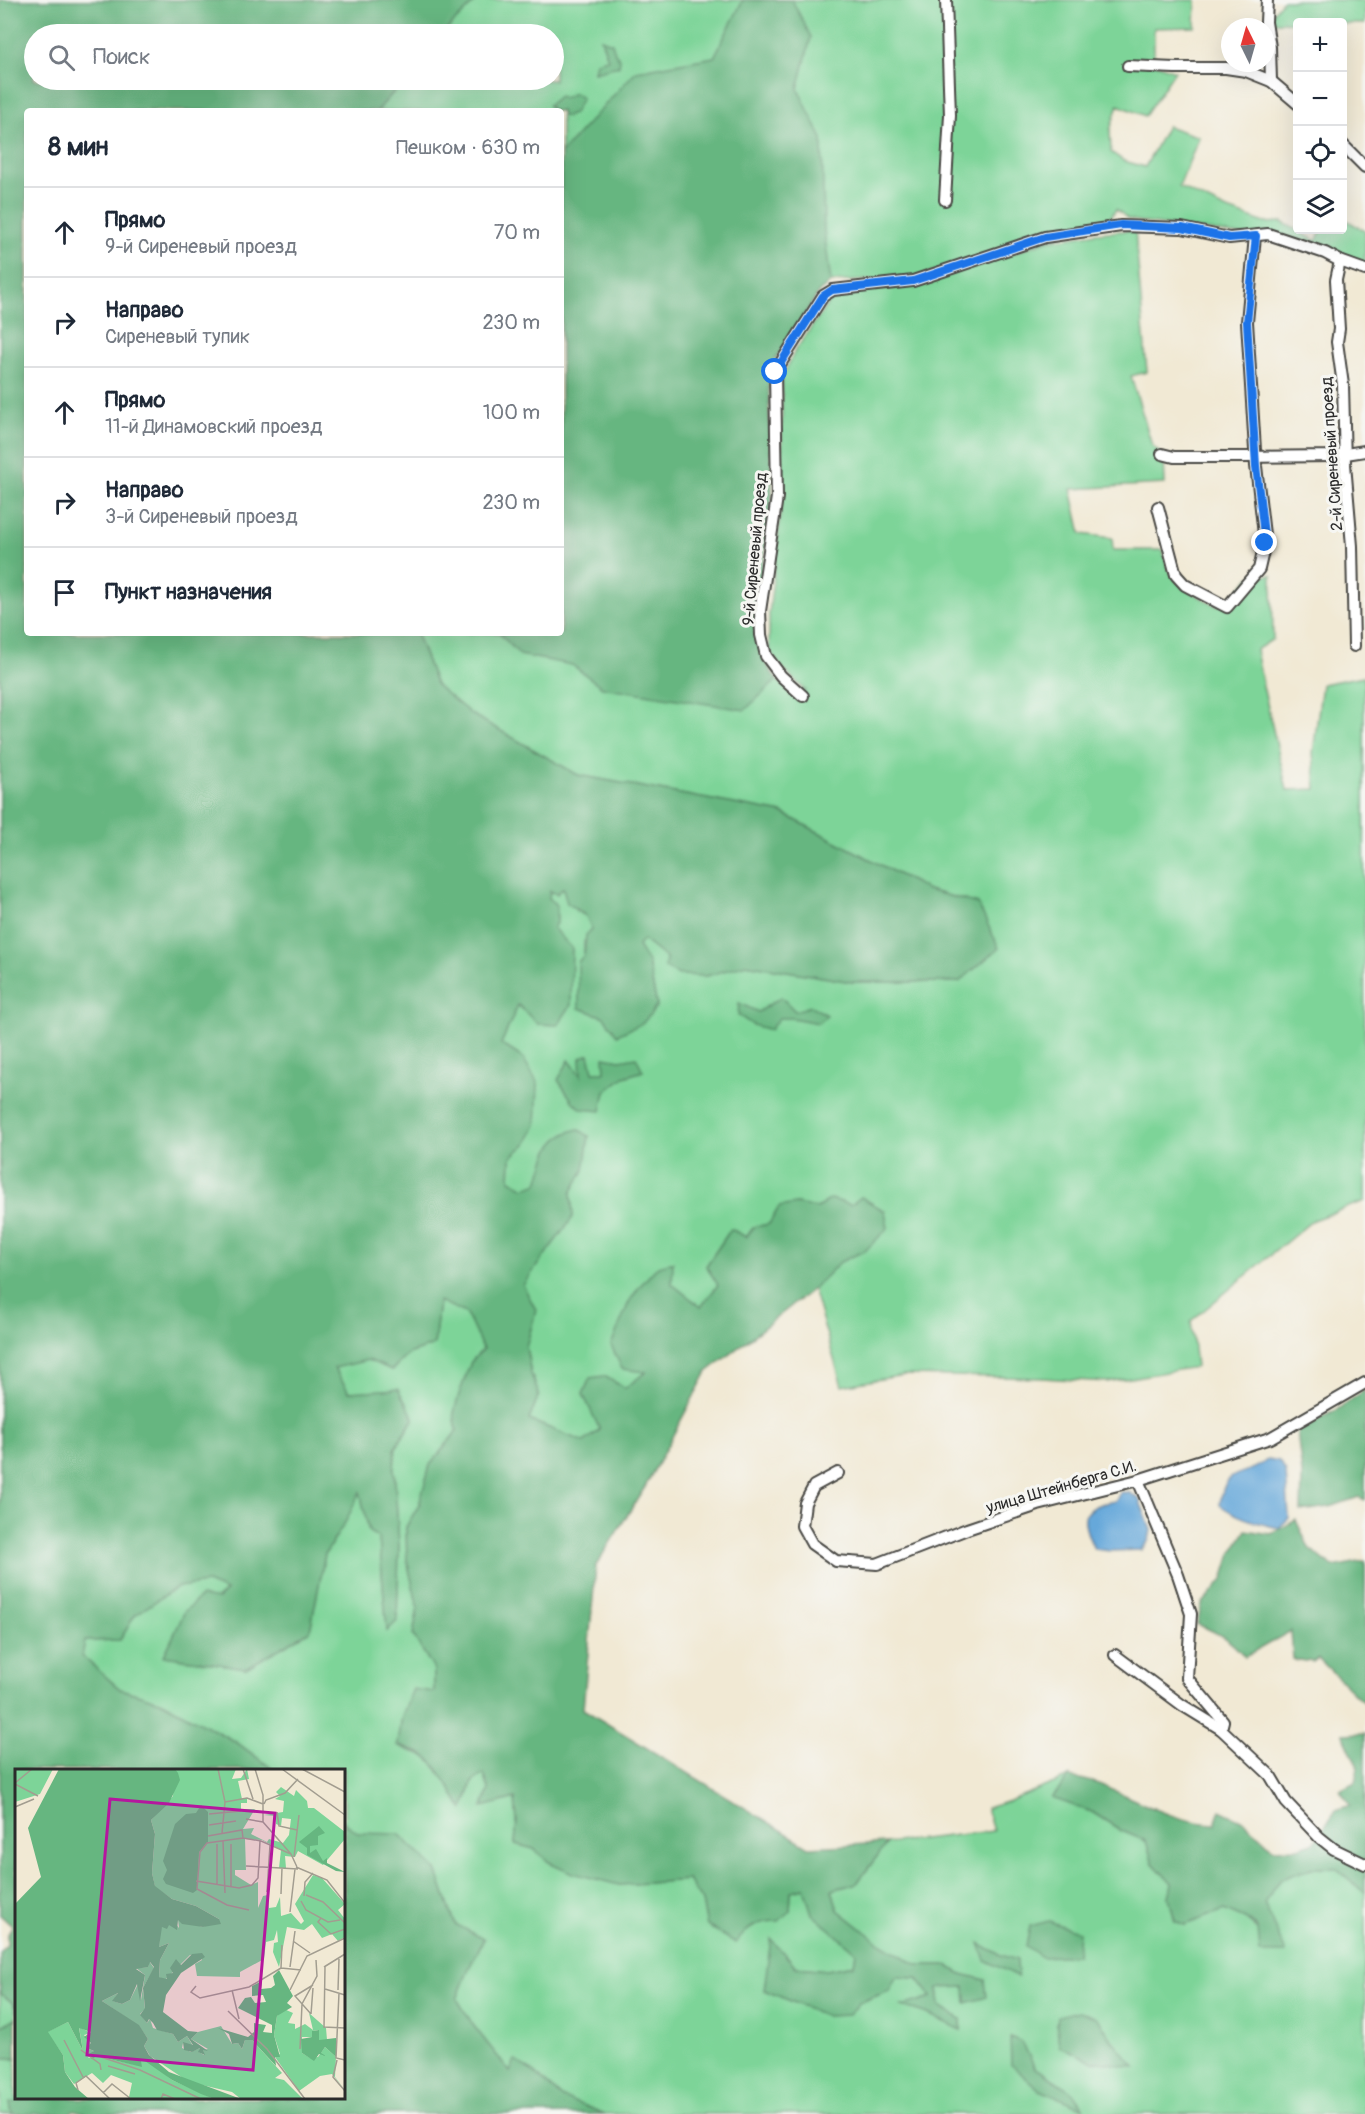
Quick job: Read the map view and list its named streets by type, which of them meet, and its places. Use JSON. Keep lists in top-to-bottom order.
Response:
{
  "streets": {
    "street": ["2-й Сиреневый проезд", "9-й Сиреневый проезд", "улица Штейнберга С.И."]
  },
  "north": "top",
  "page": {
    "map_buttons": ["+", "−"],
    "search": "Поиск",
    "heading": ["8 мин", "Пешком · 630 m"],
    "list": [
      ["Прямо", "9-й Сиреневый проезд", "70 m"],
      ["Направо", "Сиреневый тупик", "230 m"],
      ["Прямо", "11-й Динамовский проезд", "100 m"],
      ["Направо", "3-й Сиреневый проезд", "230 m"],
      "Пункт назначения"
    ]
  }
}
